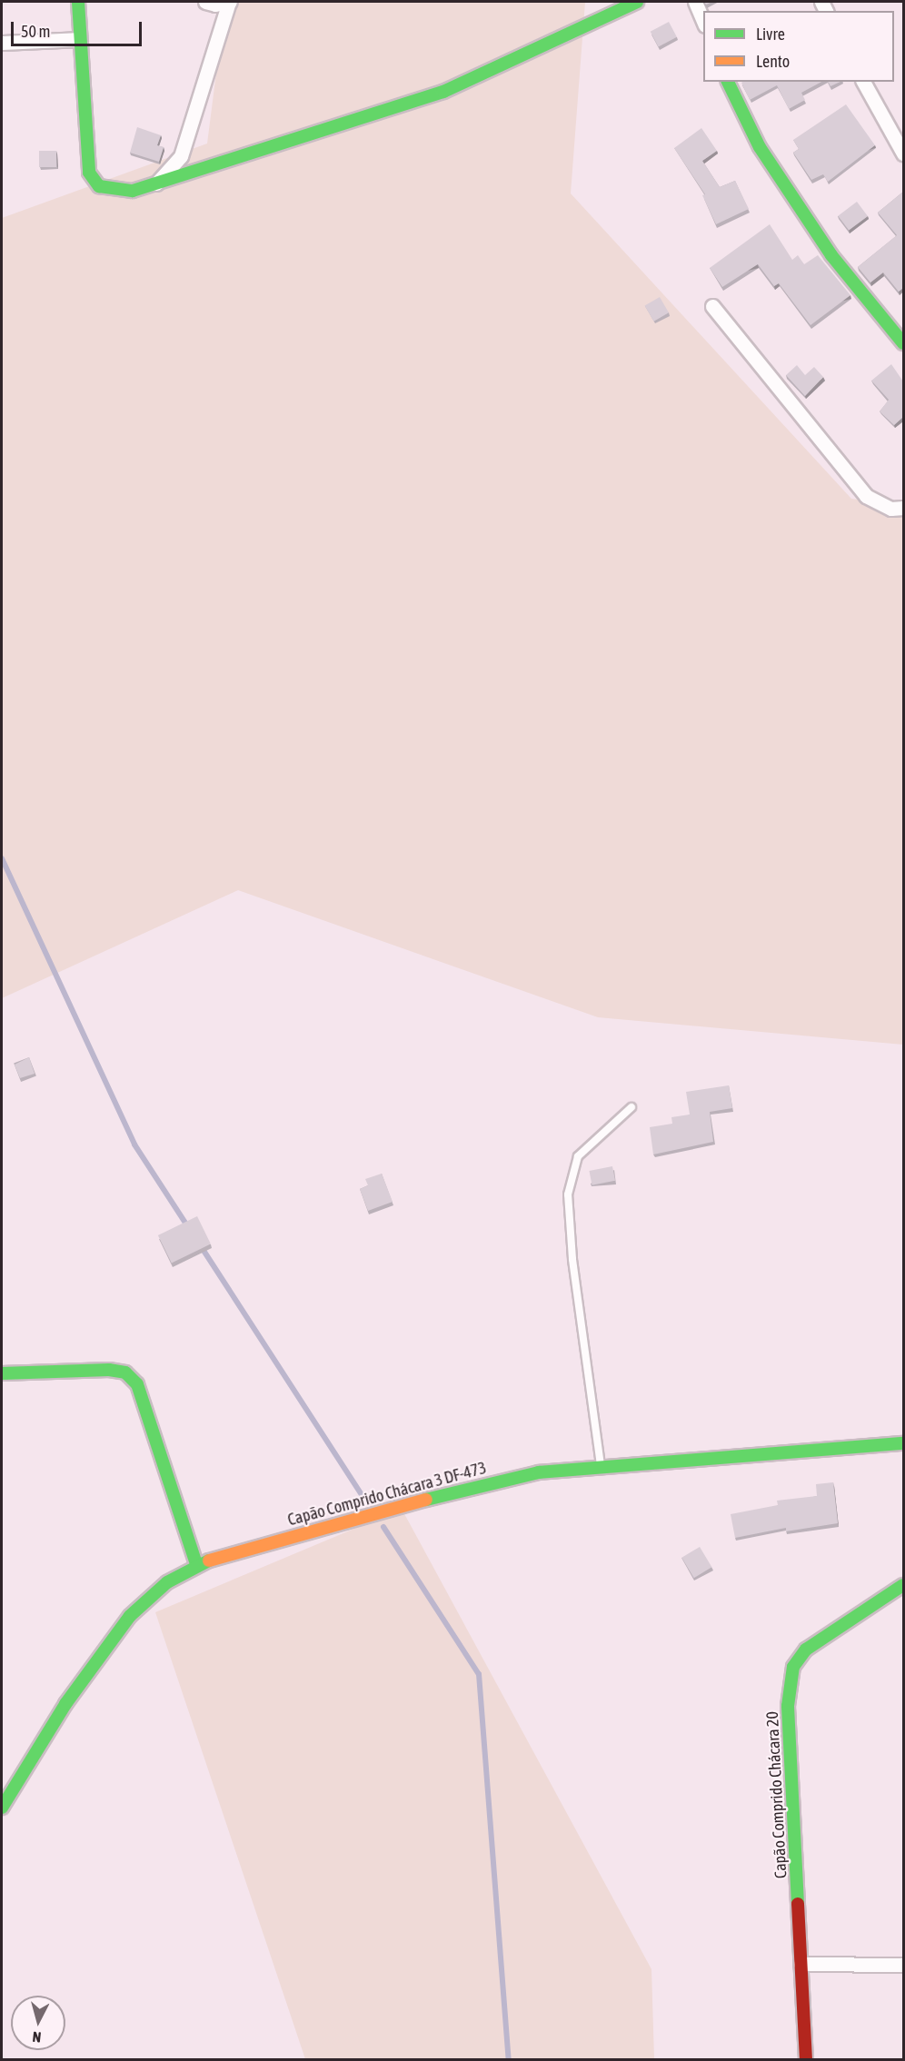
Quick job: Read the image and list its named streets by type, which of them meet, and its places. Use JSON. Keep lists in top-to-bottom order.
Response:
{
  "streets": {
    "street": ["Capão Comprido Chácara 3 DF-473", "Capão Comprido Chácara 20"]
  },
  "legend": ["Livre", "Lento"],
  "scale_bar": "50 m",
  "north": "bottom"
}
